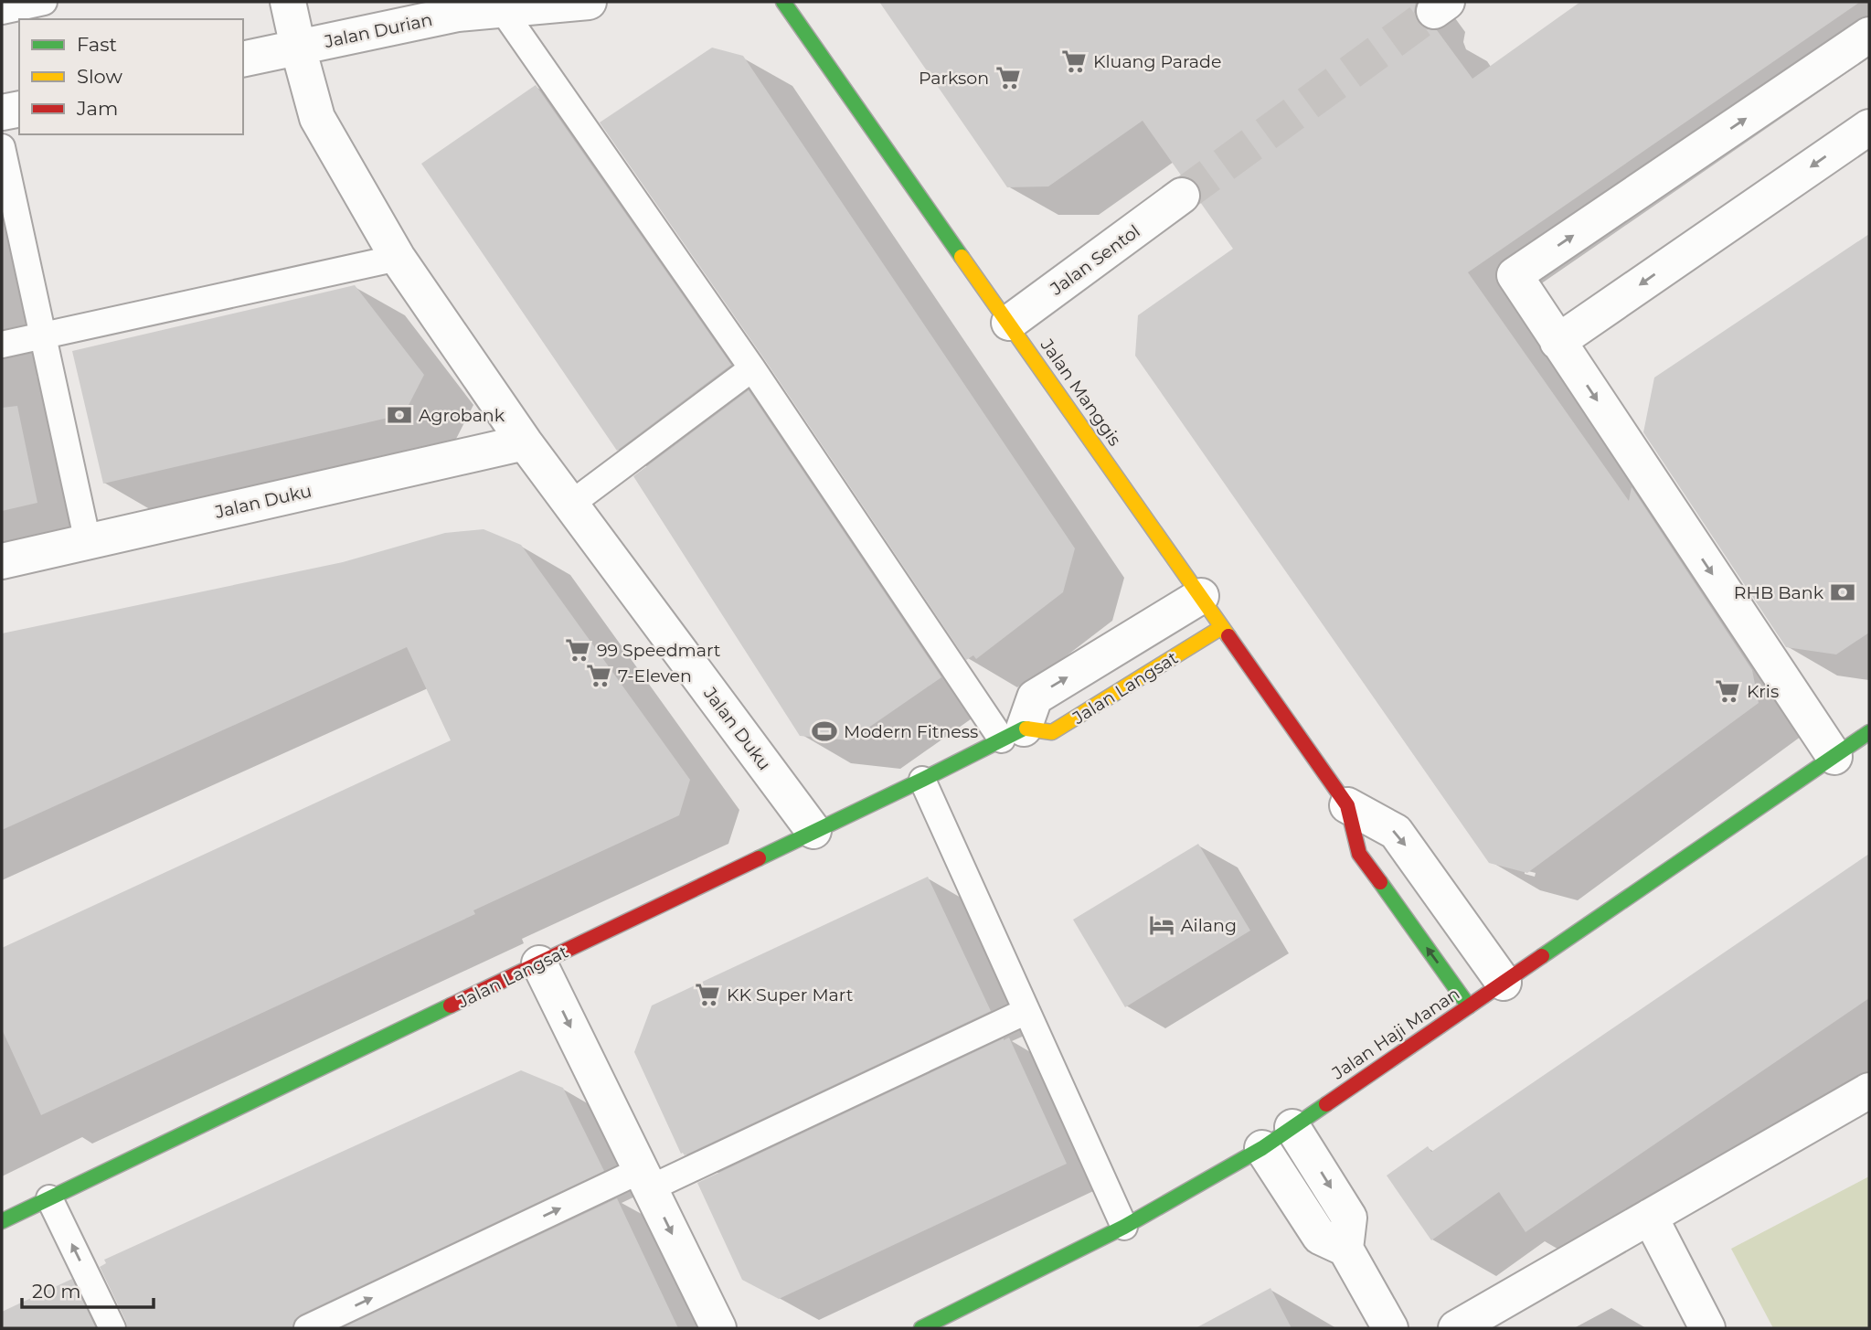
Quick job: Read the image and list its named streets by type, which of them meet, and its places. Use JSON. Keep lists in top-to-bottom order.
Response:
{
  "streets": {
    "street": [
      "Jalan Durian",
      "Jalan Sentol",
      "Jalan Manggis",
      "Jalan Duku",
      "Jalan Langsat",
      "Jalan Haji Manan"
    ]
  },
  "crossings": [
    ["Jalan Durian", "Jalan Duku"],
    ["Jalan Sentol", "Jalan Manggis"],
    ["Jalan Manggis", "Jalan Langsat"],
    ["Jalan Duku", "Jalan Langsat"]
  ],
  "places": {
    "supermarket": [
      "Kluang Parade",
      "Parkson",
      "99 Speedmart",
      "7-Eleven",
      "Kris",
      "KK Super Mart"
    ],
    "bank": ["Agrobank", "RHB Bank"],
    "sports": ["Modern Fitness"],
    "hotel": ["Ailang"]
  },
  "legend": ["Fast", "Slow", "Jam"],
  "scale_bar": "20 m"
}
